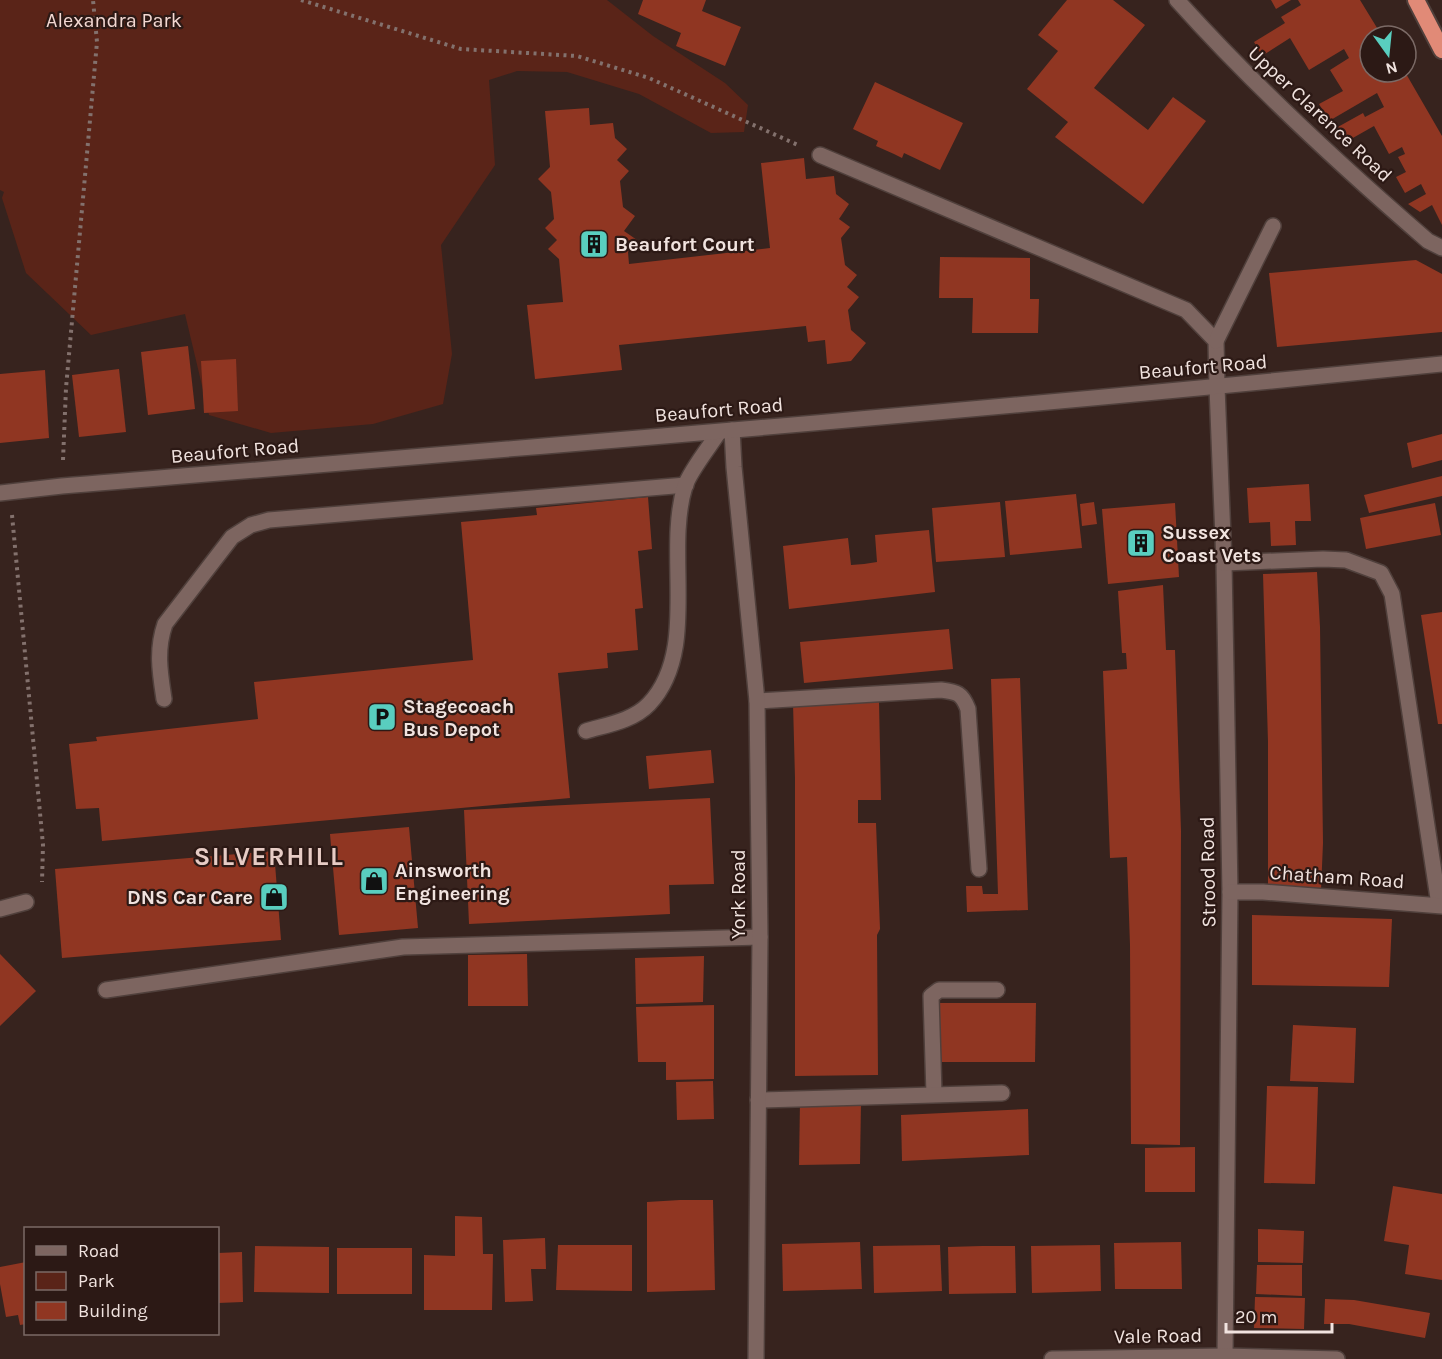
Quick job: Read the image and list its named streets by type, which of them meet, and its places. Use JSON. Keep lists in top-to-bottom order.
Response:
{
  "streets": {
    "street": [
      "Upper Clarence Road",
      "Beaufort Road",
      "Strood Road",
      "Chatham Road",
      "York Road",
      "Vale Road"
    ]
  },
  "crossings": [
    ["Beaufort Road", "Strood Road"],
    ["Beaufort Road", "York Road"],
    ["Strood Road", "Chatham Road"],
    ["Strood Road", "Vale Road"]
  ],
  "districts": ["SILVERHILL"],
  "parks": ["Alexandra Park"],
  "places": {
    "building": ["Beaufort Court", "Sussex Coast Vets"],
    "parking": ["Stagecoach Bus Depot"],
    "shop": ["Ainsworth Engineering", "DNS Car Care"]
  },
  "legend": ["Road", "Park", "Building"],
  "scale_bar": "20 m",
  "north": "bottom"
}
